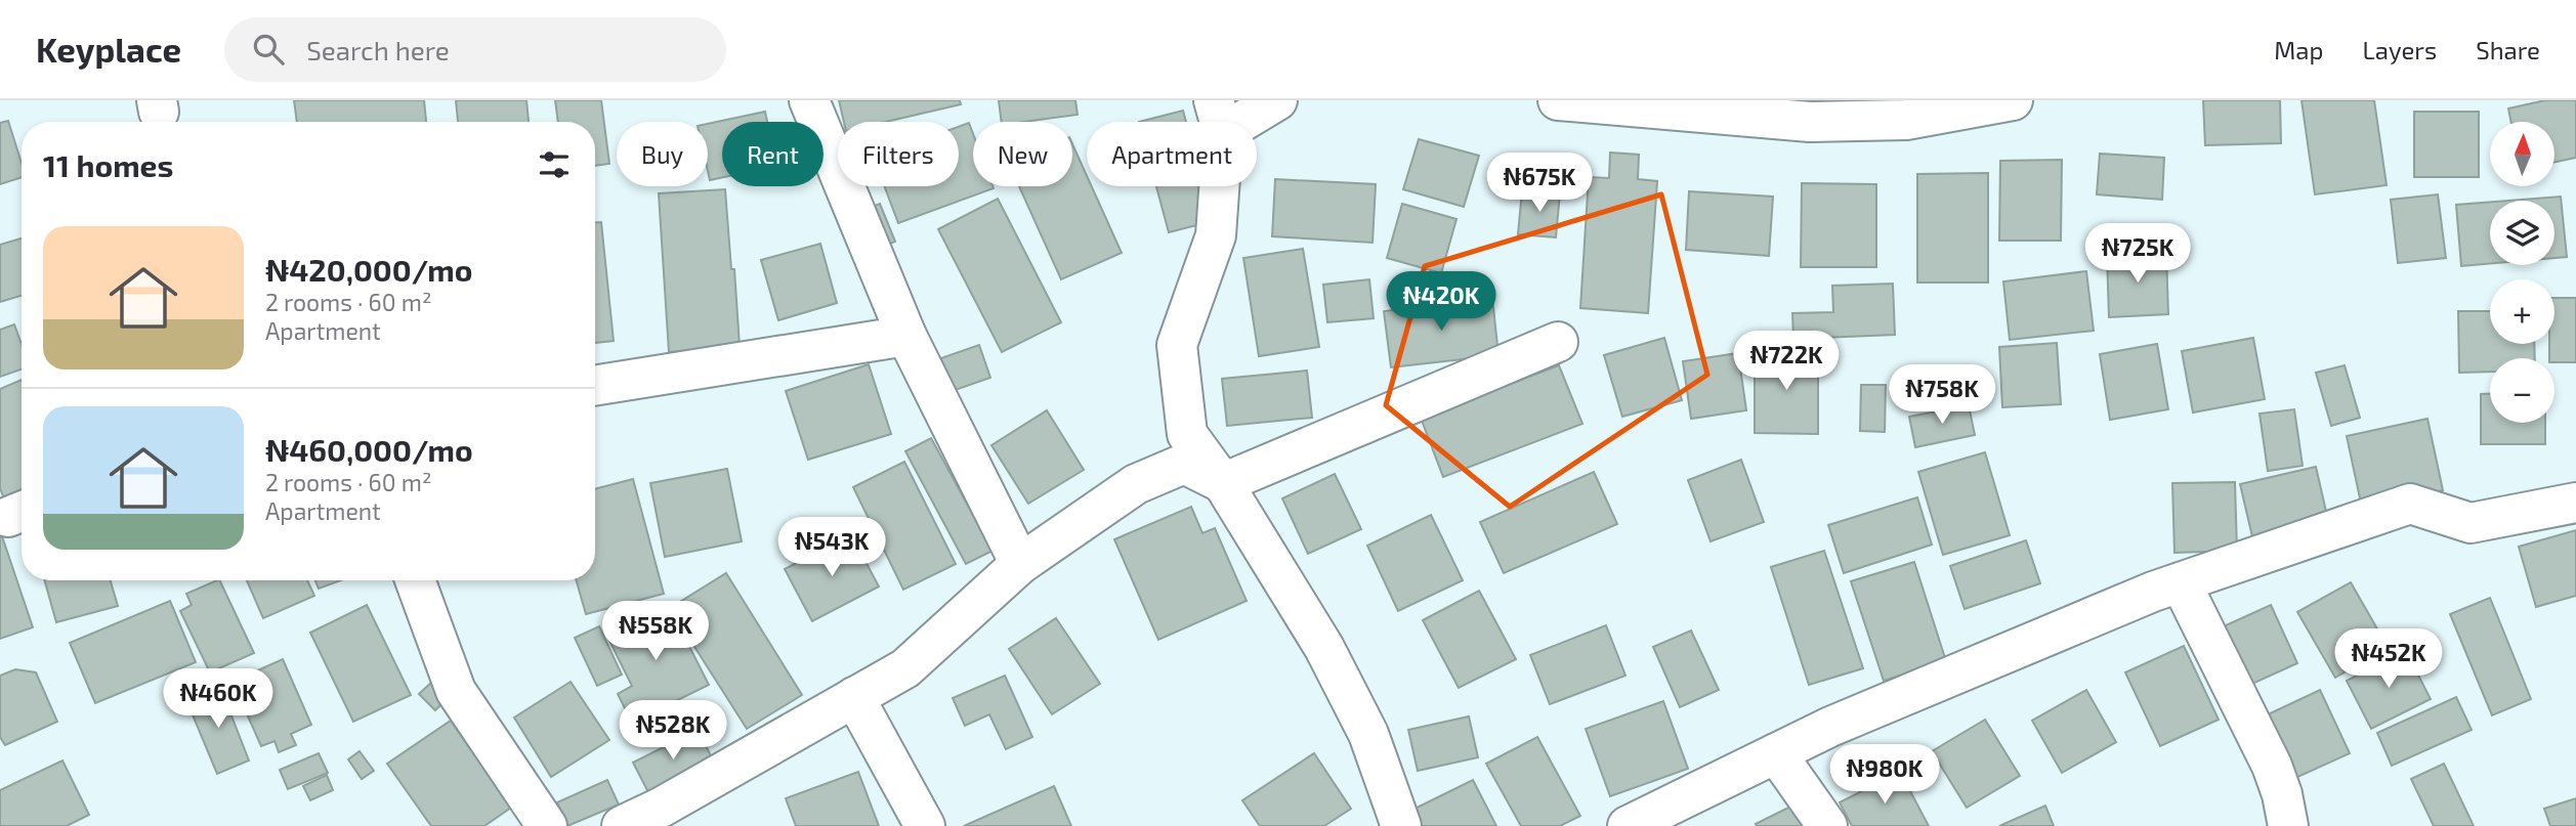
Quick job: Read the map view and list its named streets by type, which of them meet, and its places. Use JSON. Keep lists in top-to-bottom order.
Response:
{
  "north": "top",
  "page": {
    "header": "Keyplace",
    "search": "Search here",
    "nav": ["Map", "Layers", "Share"],
    "map_buttons": ["+", "−"],
    "chip": [
      "Buy",
      "Rent",
      "Filters",
      "New",
      "Apartment"
    ],
    "heading": "11 homes",
    "price": [
      "₦675K",
      "₦725K",
      "₦420K",
      "₦722K",
      "₦758K",
      "₦543K",
      "₦558K",
      "₦452K",
      "₦460K",
      "₦528K",
      "₦980K"
    ],
    "list": [
      {
        "name": "₦420,000/mo",
        "note": "2 rooms · 60 m² · Apartment"
      },
      {
        "name": "₦460,000/mo",
        "note": "2 rooms · 60 m² · Apartment"
      }
    ]
  }
}
